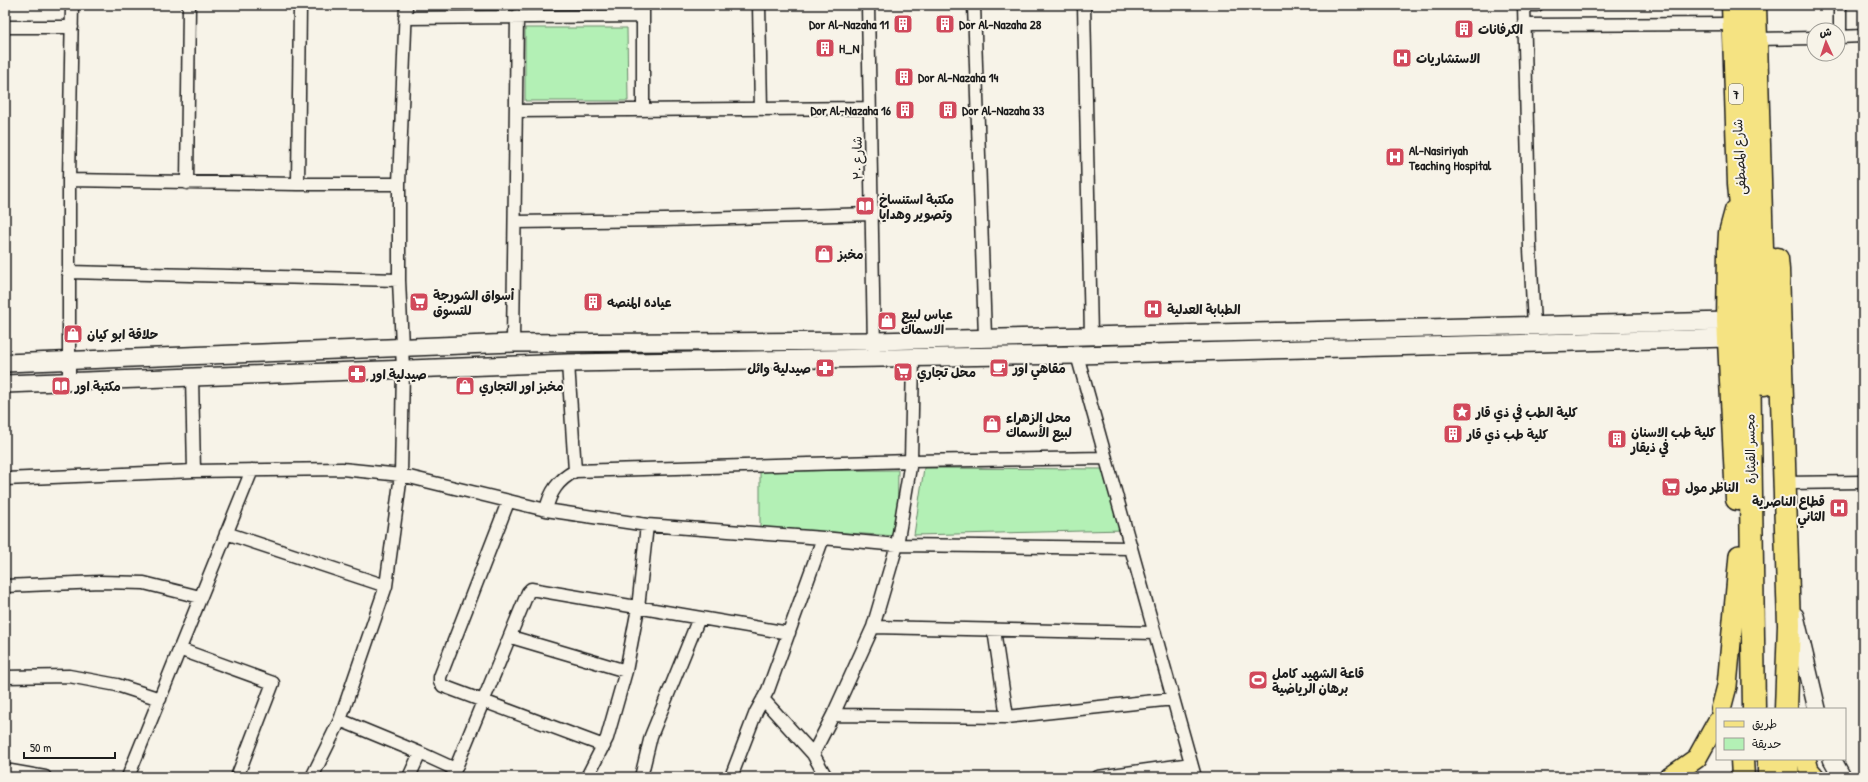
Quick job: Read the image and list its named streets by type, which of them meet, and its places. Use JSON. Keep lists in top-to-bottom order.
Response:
{
  "streets": {
    "highway": ["7", "شارع المصطفى", "مجسر القيثارة"],
    "street": ["شارع ٣٠"]
  },
  "crossings": [
    ["شارع المصطفى", "مجسر القيثارة"]
  ],
  "places": {
    "building": [
      "Dor Al-Nazaha 11",
      "Dor Al-Nazaha 28",
      "الكرفانات",
      "H_N",
      "Dor Al-Nazaha 14",
      "Dor Al-Nazaha 16",
      "Dor Al-Nazaha 33",
      "عياده المنصه",
      "كلية طب ذي قار",
      "كلية طب الاسنان في ذيقار"
    ],
    "hospital": [
      "الاستشاريات",
      "Al-Nasiriyah Teaching Hospital",
      "الطبابة العدلية",
      "قطاع الناصرية الثاني"
    ],
    "library": ["مكتبة استنساخ وتصوير وهدايا", "مكتبة اور"],
    "shop": [
      "مخبز",
      "عباس لبيع الاسماك",
      "حلاقة ابو كيان",
      "مخبز اور التجاري",
      "محل الزهراء لبيع الأسماك"
    ],
    "supermarket": ["أسواق الشورجة للتسوق", "محل تجاري", "الناظر مول"],
    "pharmacy": ["صيدلية وائل", "صيدلية اور"],
    "cafe": ["مقاهي اور"],
    "place": ["كلية الطب في ذي قار"],
    "sports": ["قاعة الشهيد كامل برهان الرياضية"]
  },
  "legend": ["طريق", "حديقة"],
  "scale_bar": "50 m",
  "north": "top"
}
